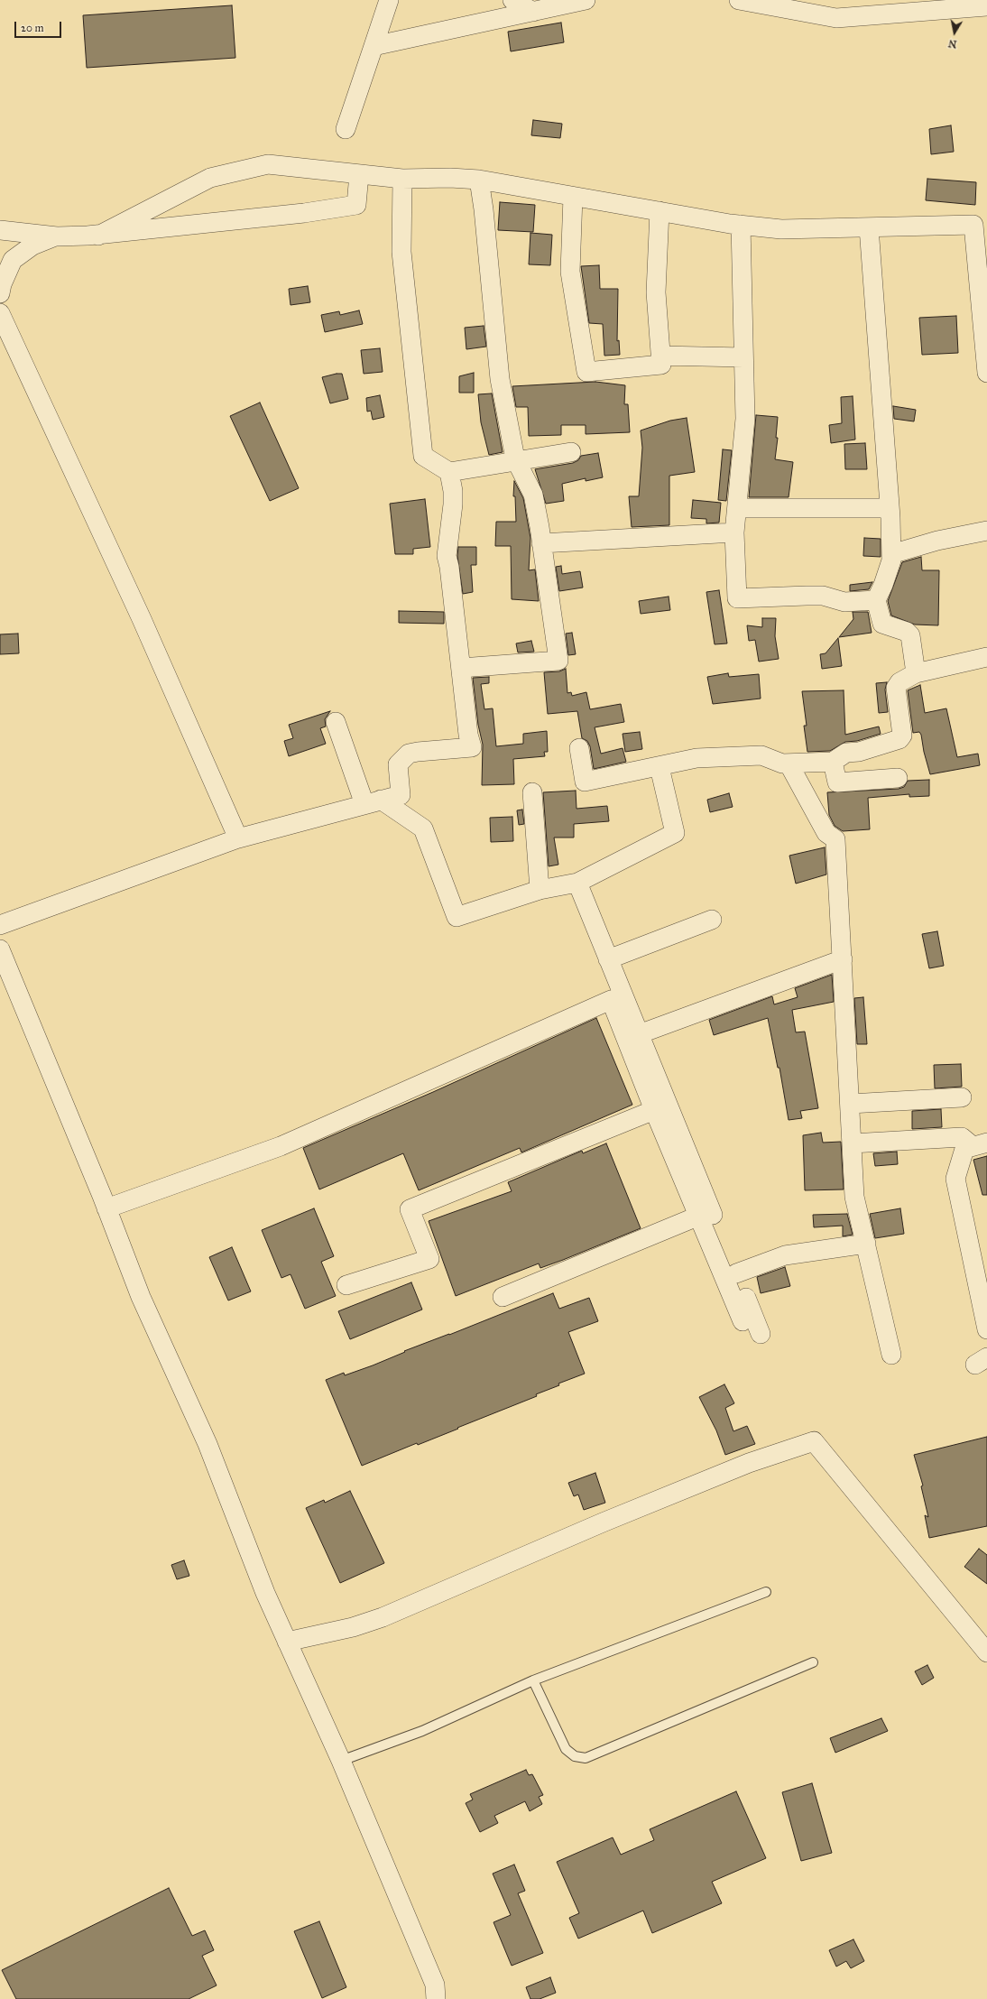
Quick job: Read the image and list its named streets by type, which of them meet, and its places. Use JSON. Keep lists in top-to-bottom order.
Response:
{
  "scale_bar": "20 m",
  "north": "bottom"
}
